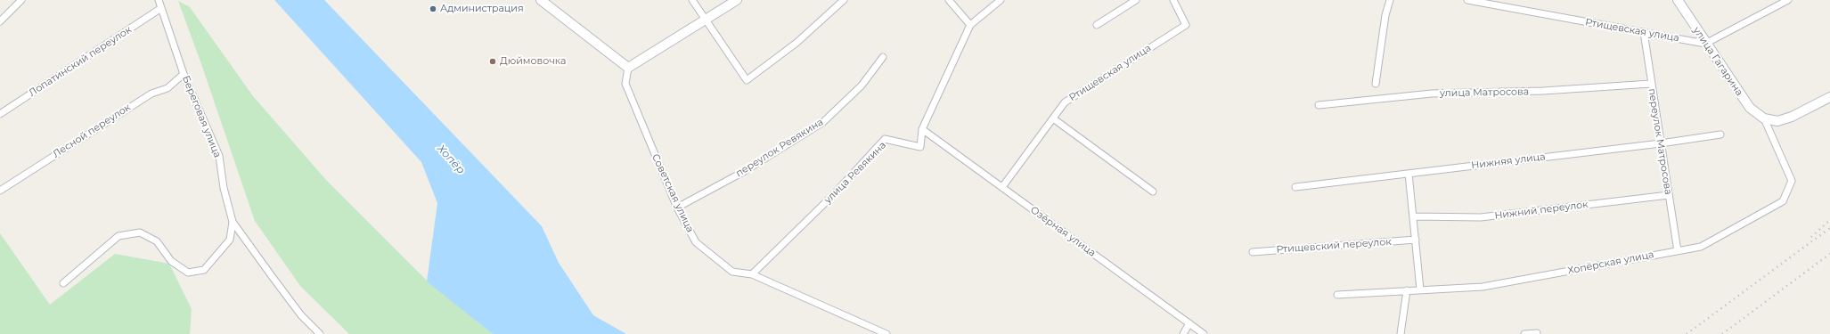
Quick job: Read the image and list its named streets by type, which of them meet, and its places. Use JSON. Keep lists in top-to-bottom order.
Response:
{
  "streets": {
    "street": [
      "Ртищевская улица",
      "Лопатинский переулок",
      "улица Гагарина",
      "улица Матросова",
      "Береговая улица",
      "Лесной переулок",
      "переулок Матросова",
      "переулок Ревякина",
      "Нижняя улица",
      "улица Ревякина",
      "Советская улица",
      "Нижний переулок",
      "Озёрная улица",
      "Ртищевский переулок",
      "Хопёрская улица"
    ]
  },
  "crossings": [
    ["Ртищевская улица", "улица Гагарина"],
    ["Ртищевская улица", "переулок Матросова"],
    ["Ртищевская улица", "Озёрная улица"],
    ["Лопатинский переулок", "Береговая улица"],
    ["улица Гагарина", "Хопёрская улица"],
    ["улица Матросова", "переулок Матросова"],
    ["Береговая улица", "Лесной переулок"],
    ["переулок Матросова", "Нижняя улица"],
    ["переулок Матросова", "Нижний переулок"],
    ["переулок Матросова", "Хопёрская улица"],
    ["переулок Ревякина", "Советская улица"],
    ["улица Ревякина", "Советская улица"],
    ["улица Ревякина", "Озёрная улица"]
  ],
  "water": ["Хопёр"],
  "places": ["Администрация", "Дюймовочка"]
}
